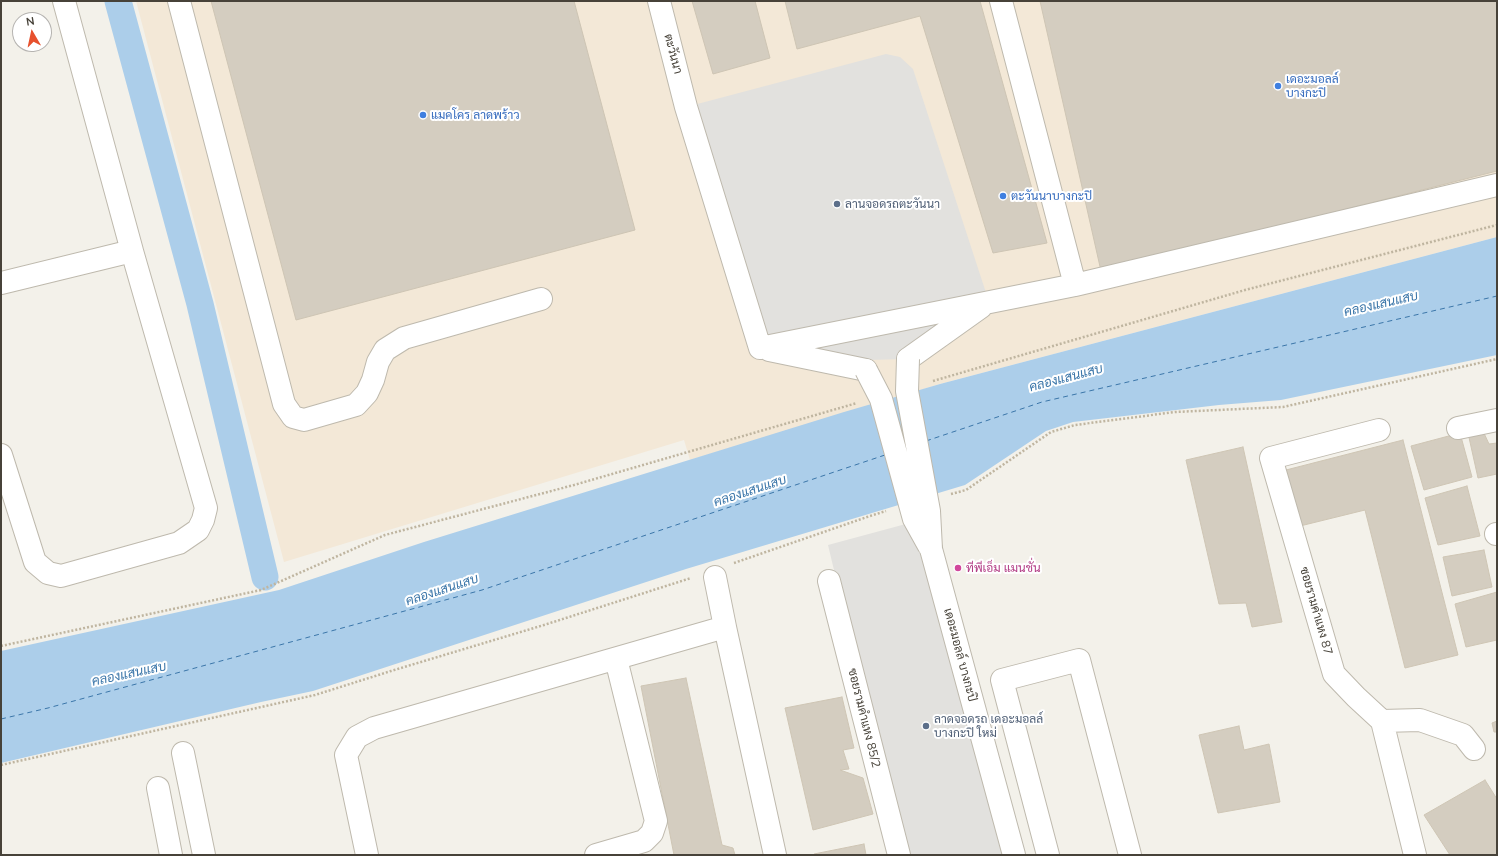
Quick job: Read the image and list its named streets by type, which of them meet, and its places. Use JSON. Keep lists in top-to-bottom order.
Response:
{
  "streets": {
    "street": [
      "ตะวันนา",
      "ซอยรามคำแหง 87",
      "เดอะมอลล์ บางกะปิ",
      "ซอยรามคำแหง 85/2"
    ]
  },
  "crossings": [
    ["ตะวันนา", "เดอะมอลล์ บางกะปิ"]
  ],
  "water": ["คลองแสนแสบ"],
  "places": [
    "เดอะมอลล์ บางกะปิ",
    "แมคโคร ลาดพร้าว",
    "ตะวันนาบางกะปิ",
    "ลานจอดรถตะวันนา",
    "ทีพีเอ็ม แมนชั่น",
    "ลาดจอดรถ เดอะมอลล์ บางกะปิ ใหม่"
  ],
  "north": "top"
}
